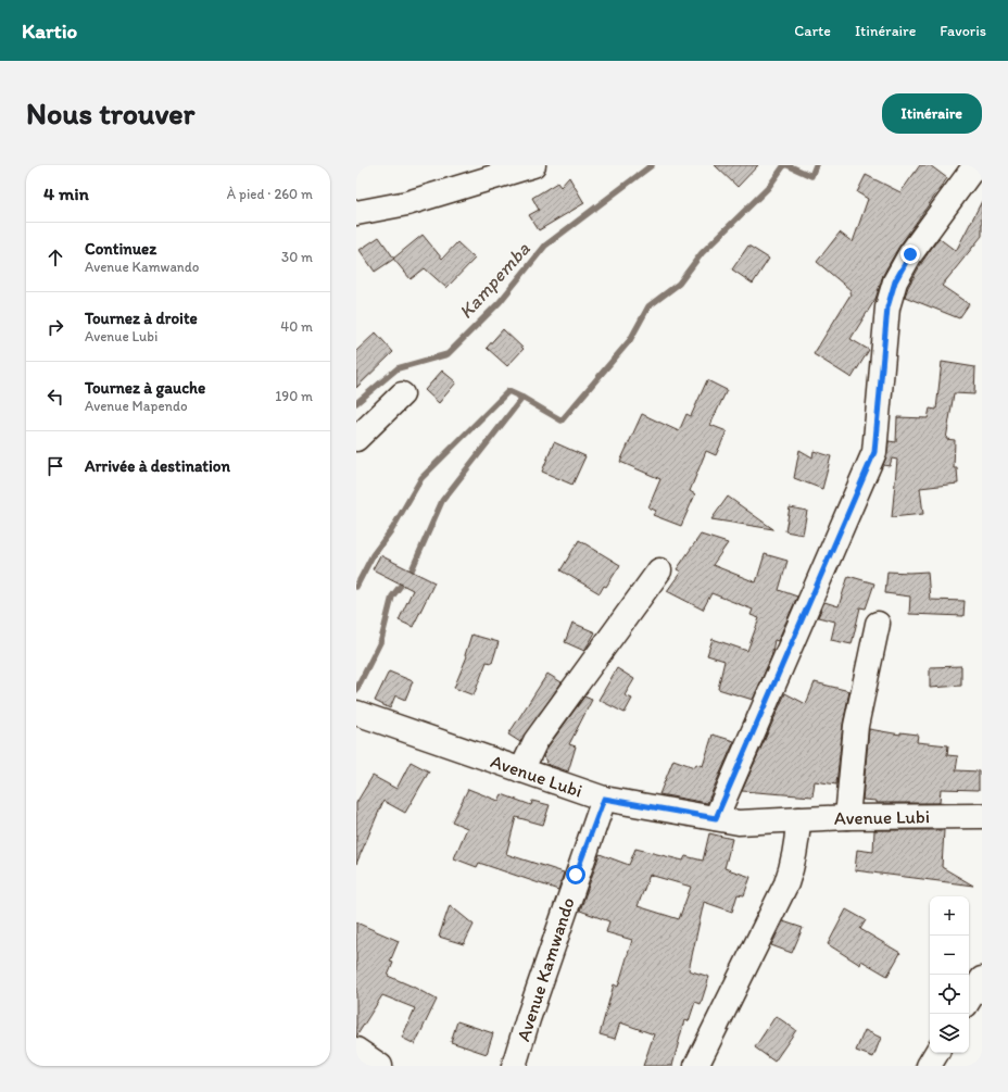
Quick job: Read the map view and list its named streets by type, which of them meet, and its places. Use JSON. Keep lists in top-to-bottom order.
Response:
{
  "streets": {
    "street": ["Avenue Lubi", "Avenue Kamwando"]
  },
  "crossings": [
    ["Avenue Lubi", "Avenue Kamwando"]
  ],
  "water": ["Kampemba"],
  "page": {
    "header": "Kartio",
    "nav": ["Carte", "Itinéraire", "Favoris"],
    "buttons": "Itinéraire",
    "title": "Nous trouver",
    "heading": ["4 min", "À pied · 260 m"],
    "list": [
      ["Continuez", "Avenue Kamwando", "30 m"],
      ["Tournez à droite", "Avenue Lubi", "40 m"],
      ["Tournez à gauche", "Avenue Mapendo", "190 m"],
      "Arrivée à destination"
    ],
    "map_buttons": ["+", "−"]
  }
}
